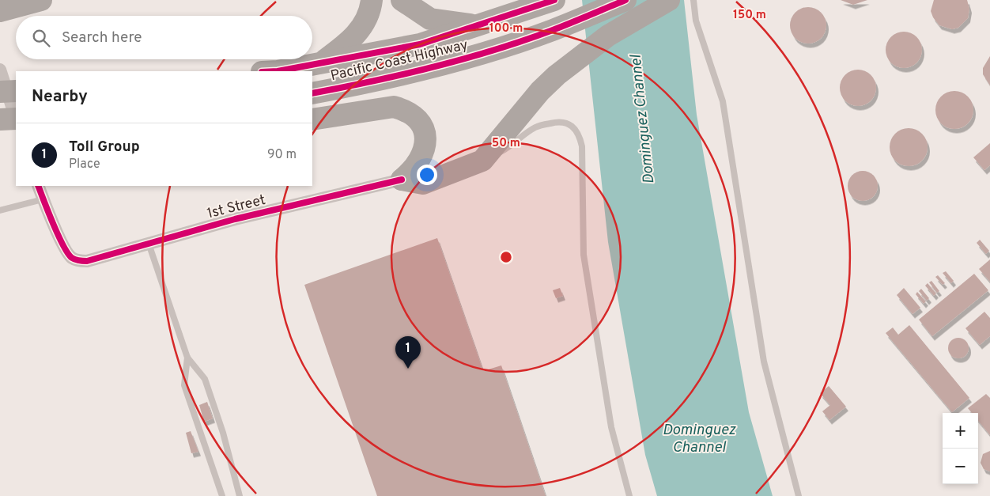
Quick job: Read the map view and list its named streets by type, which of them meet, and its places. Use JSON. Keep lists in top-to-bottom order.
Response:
{
  "streets": {
    "highway": ["Pacific Coast Highway"],
    "street": ["1st Street"]
  },
  "water": ["Dominguez Channel"],
  "page": {
    "search": "Search here",
    "heading": "Nearby",
    "list": [
      {
        "mark": "1",
        "name": "Toll Group",
        "note": "Place",
        "value": "90 m"
      }
    ],
    "pins": "1",
    "map_buttons": ["+", "−"]
  },
  "rings": ["150 m", "100 m", "50 m"]
}
